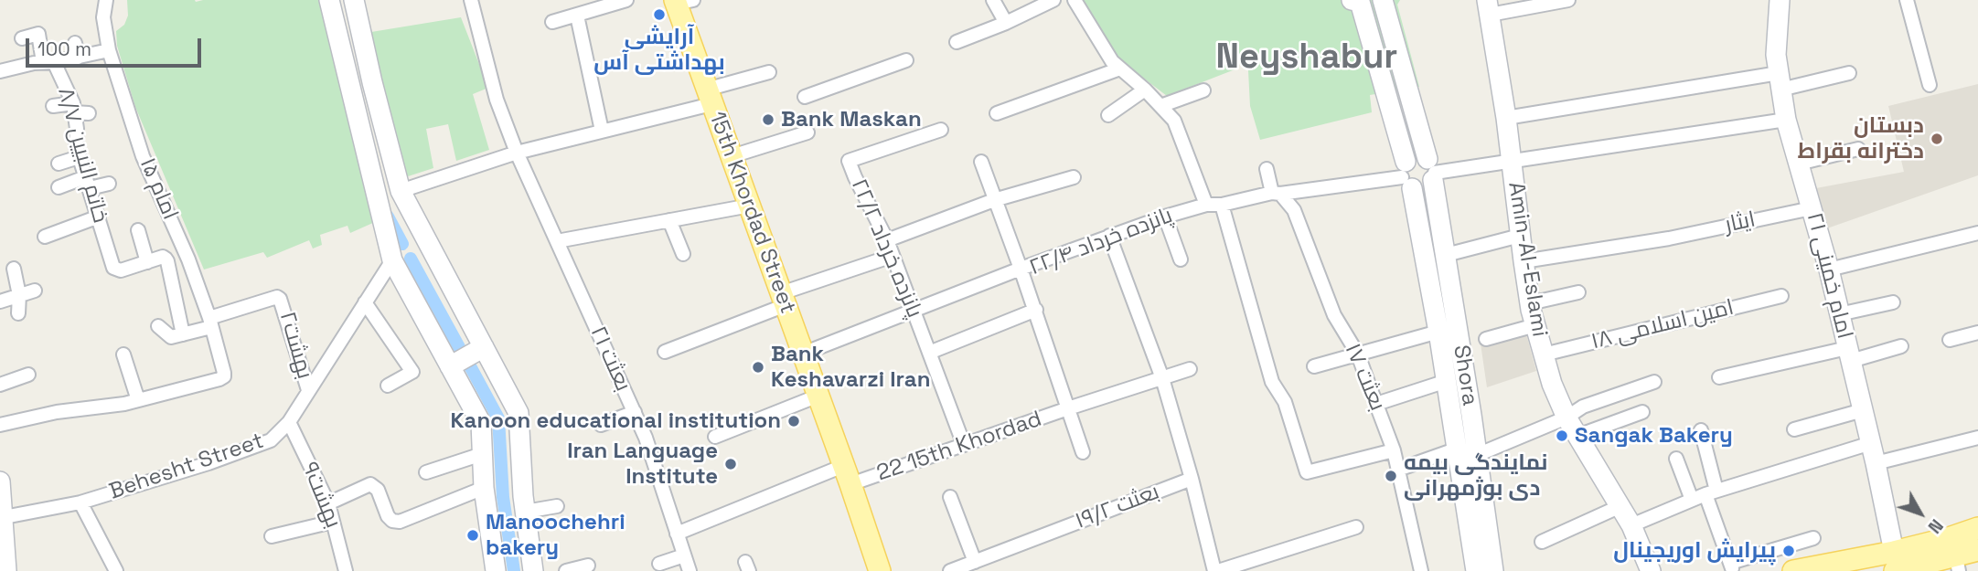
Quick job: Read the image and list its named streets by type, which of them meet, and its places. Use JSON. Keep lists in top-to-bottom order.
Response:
{
  "streets": {
    "main road": ["15th Khordad Street"],
    "street": [
      "خاتم النبیین ۸/۷",
      "امام ۱۵",
      "ایثار",
      "پانزده خرداد ۲۲/۴",
      "پانزده خرداد ۲۲/۲",
      "Amin-Al-Eslami",
      "امام خمینی ۲۱",
      "امین اسلامی ۱۸",
      "بهشت۲",
      "بعثت ۲۱",
      "Shora",
      "بعثت ۱۷",
      "22 15th Khordad",
      "Behesht Street",
      "بهشت۹",
      "بعثت ۱۹/۲"
    ]
  },
  "crossings": [
    ["امام ۱۵", "بهشت۲"],
    ["15th Khordad Street", "22 15th Khordad"],
    ["ایثار", "Amin-Al-Eslami"],
    ["ایثار", "امام خمینی ۲۱"],
    ["پانزده خرداد ۲۲/۴", "Shora"],
    ["پانزده خرداد ۲۲/۴", "بعثت ۱۷"],
    ["پانزده خرداد ۲۲/۴", "22 15th Khordad"],
    ["پانزده خرداد ۲۲/۲", "22 15th Khordad"],
    ["Amin-Al-Eslami", "امین اسلامی ۱۸"],
    ["بهشت۲", "Behesht Street"],
    ["بعثت ۲۱", "22 15th Khordad"],
    ["Behesht Street", "بهشت۹"]
  ],
  "districts": ["Neyshabur"],
  "places": [
    "آرایشی بهداشتی آس",
    "Bank Maskan",
    "دبستان دخترانه بقراط",
    "Bank Keshavarzi Iran",
    "Kanoon educational institution",
    "Sangak Bakery",
    "Iran Language Institute",
    "نمایندگی بیمه دی بوژمهرانی",
    "Manoochehri bakery",
    "پیرایش اوریجینال"
  ],
  "scale_bar": "100 m",
  "north": "bottom right"
}
